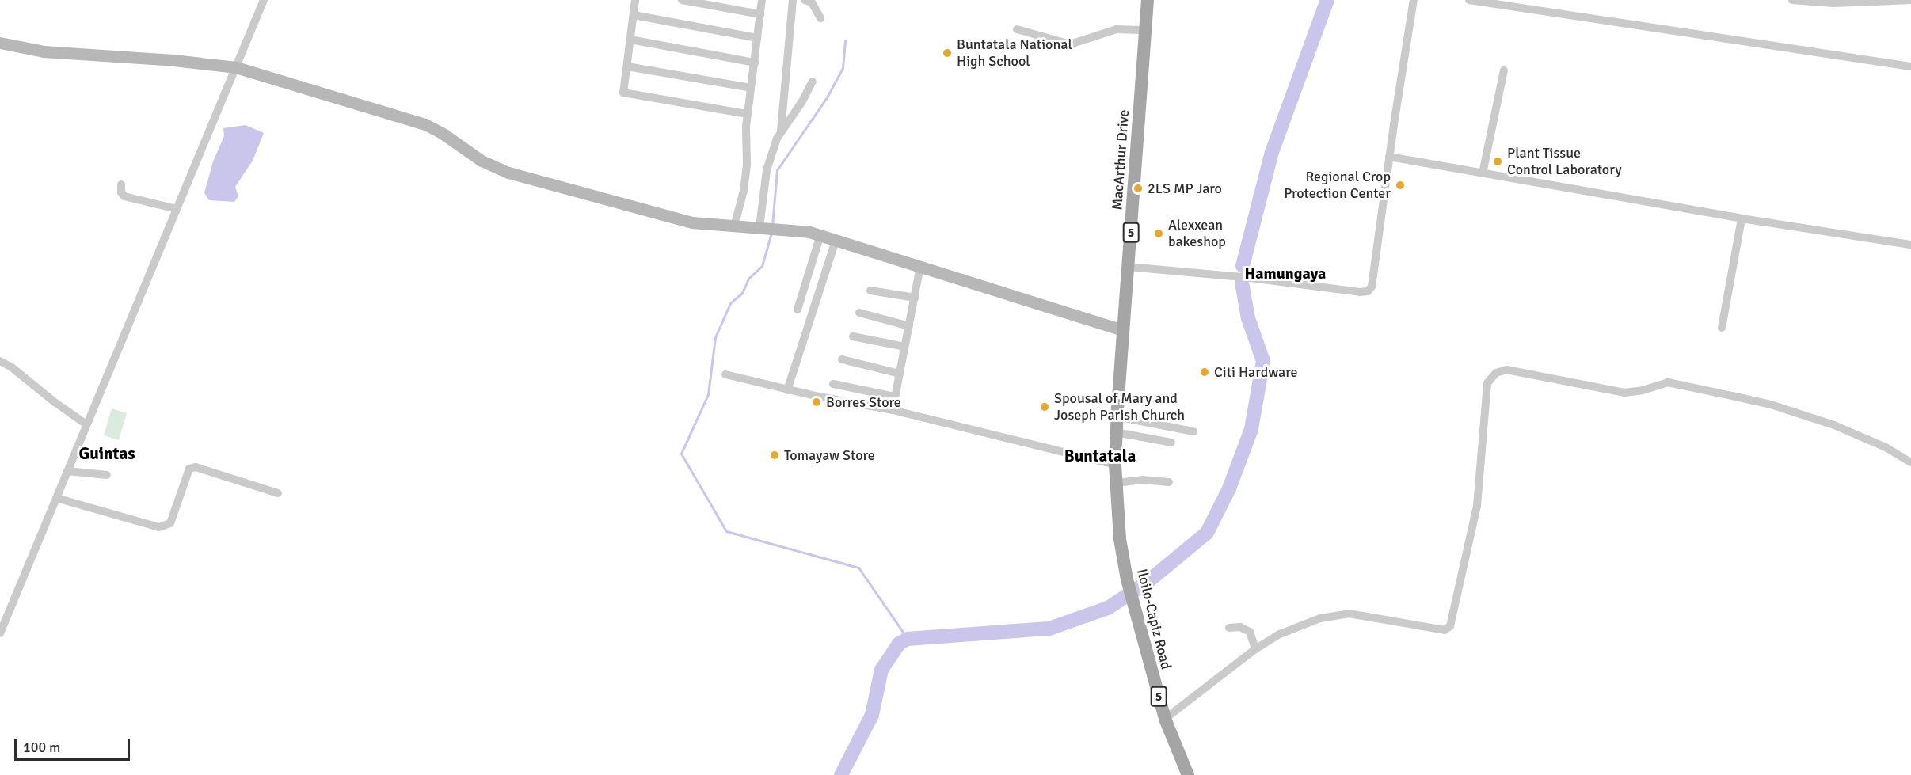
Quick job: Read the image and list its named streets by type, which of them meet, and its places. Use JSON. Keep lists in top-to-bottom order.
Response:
{
  "streets": {
    "main road": ["MacArthur Drive", "5", "Iloilo-Capiz Road"]
  },
  "crossings": [
    ["MacArthur Drive", "Iloilo-Capiz Road"]
  ],
  "districts": ["Hamungaya", "Guintas", "Buntatala"],
  "places": [
    "Buntatala National High School",
    "Plant Tissue Control Laboratory",
    "Regional Crop Protection Center",
    "2LS MP Jaro",
    "Alexxean bakeshop",
    "Citi Hardware",
    "Borres Store",
    "Spousal of Mary and Joseph Parish Church",
    "Tomayaw Store"
  ],
  "scale_bar": "100 m"
}
